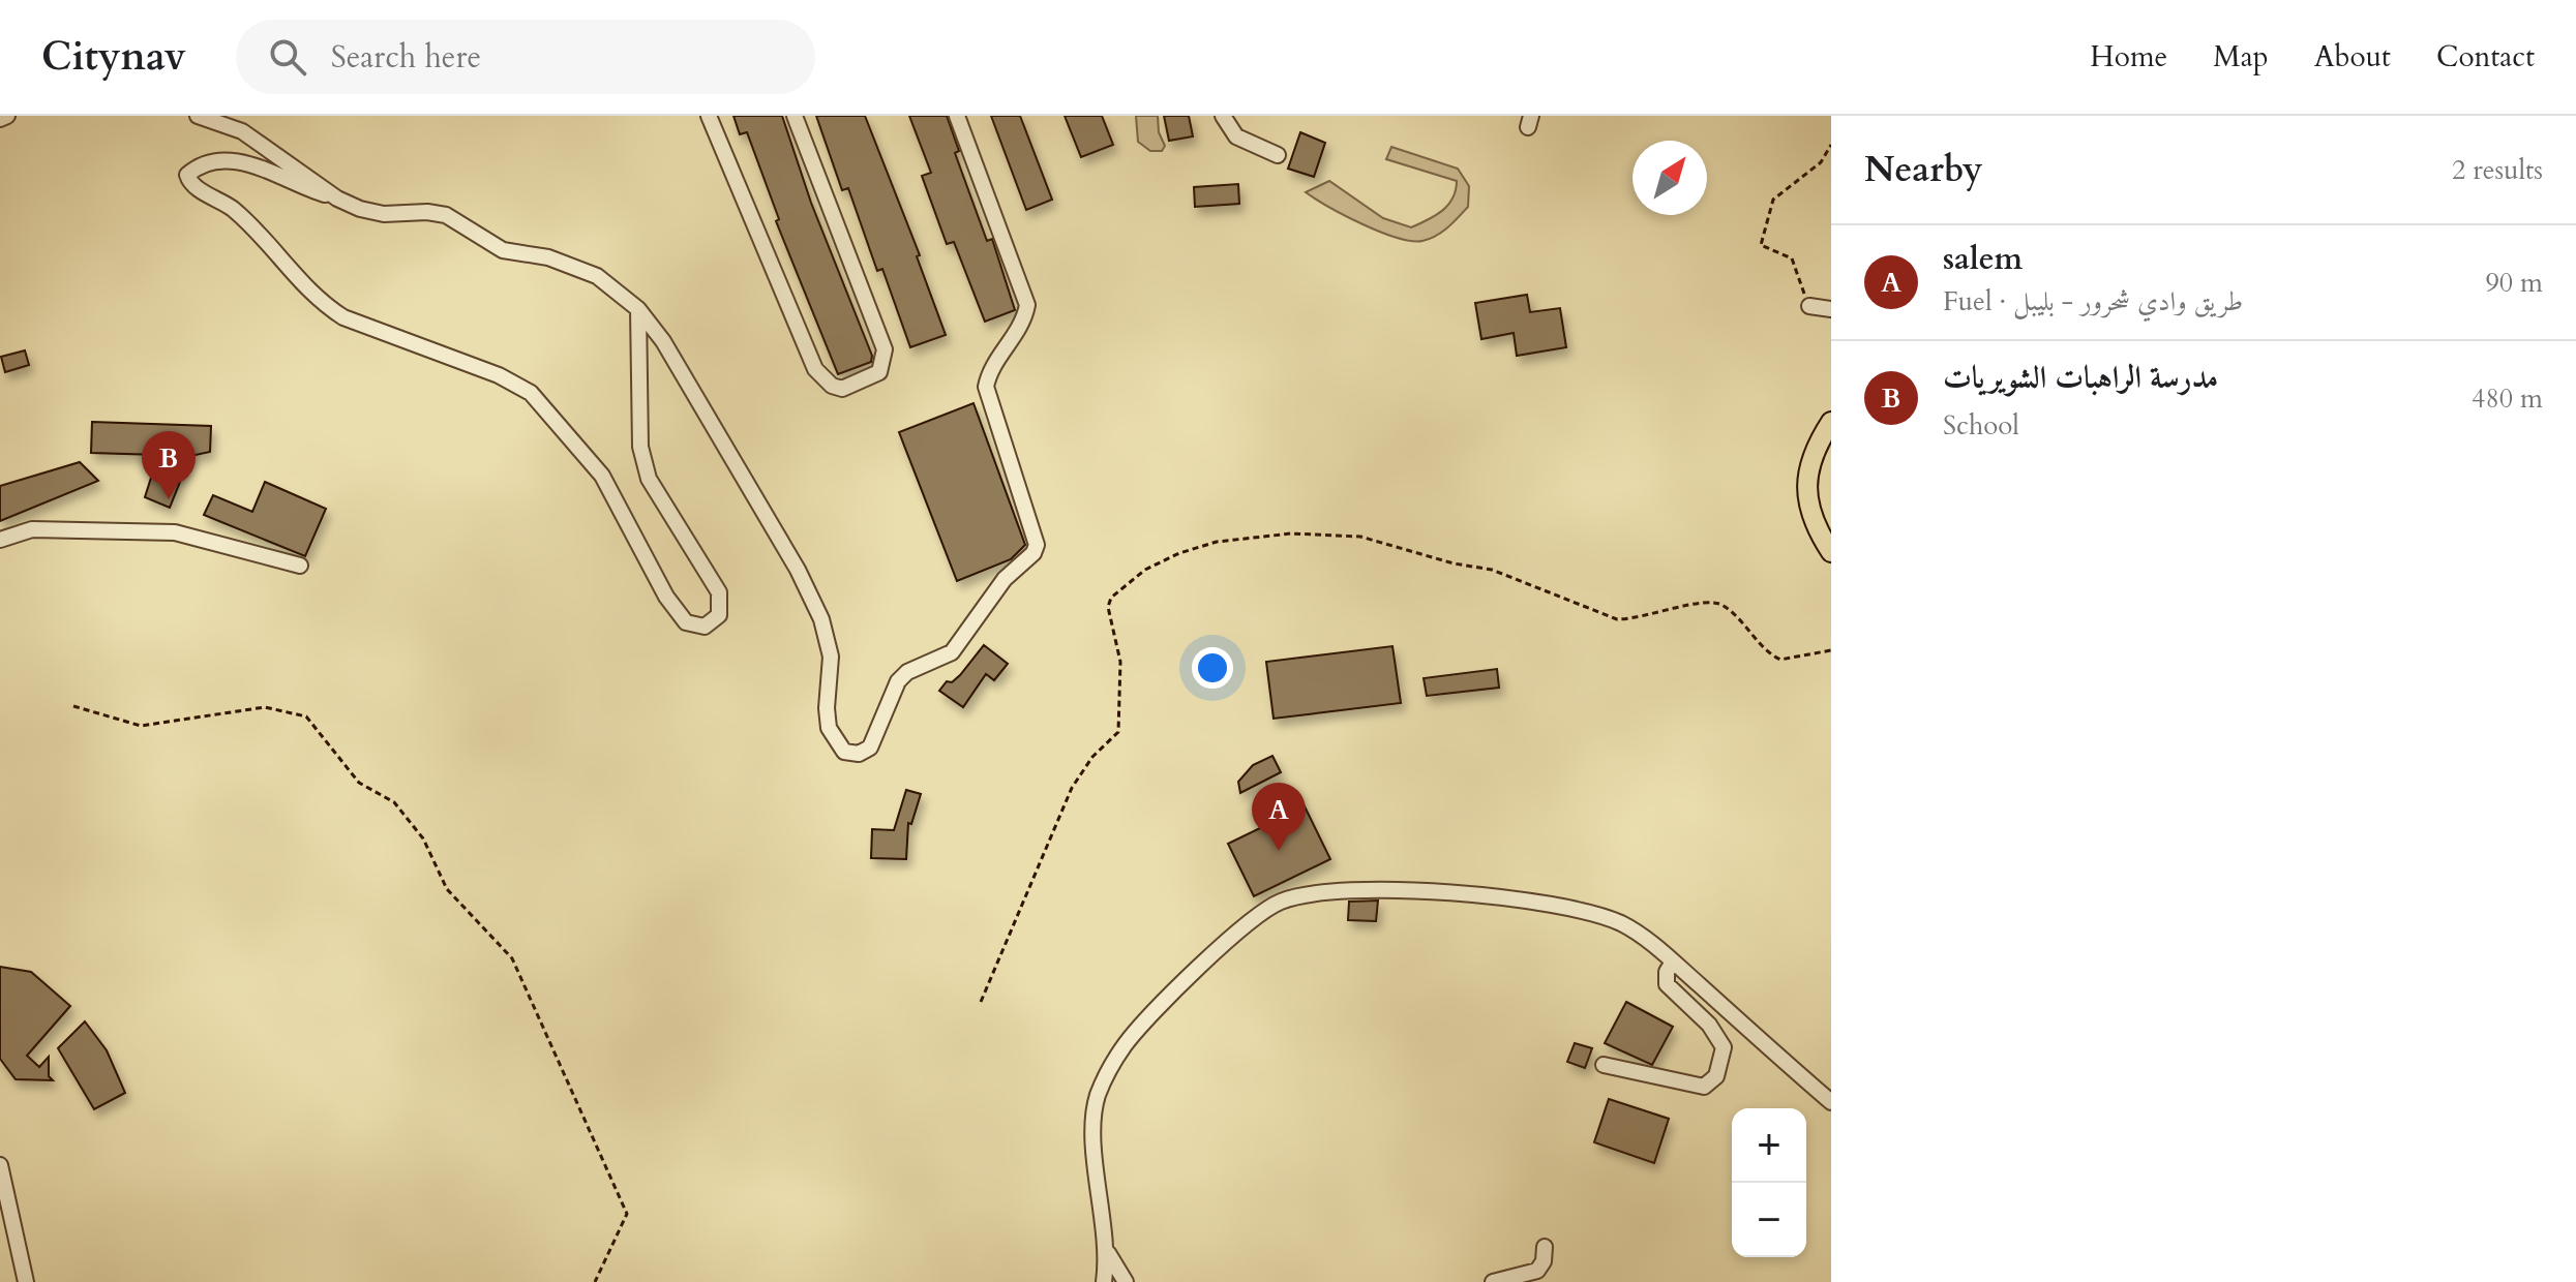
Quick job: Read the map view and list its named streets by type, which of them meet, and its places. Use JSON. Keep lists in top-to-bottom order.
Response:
{
  "north": "top right",
  "page": {
    "header": "Citynav",
    "search": "Search here",
    "nav": [
      "Home",
      "Map",
      "About",
      "Contact"
    ],
    "heading": ["Nearby", "2 results"],
    "list": [
      {
        "mark": "A",
        "name": "salem",
        "note": "Fuel · طريق وادي شحرور - بليبل",
        "value": "90 m"
      },
      {
        "mark": "B",
        "name": "مدرسة الراهبات الشويريات",
        "note": "School",
        "value": "480 m"
      }
    ],
    "pins": ["B", "A"],
    "map_buttons": ["+", "−"]
  }
}
